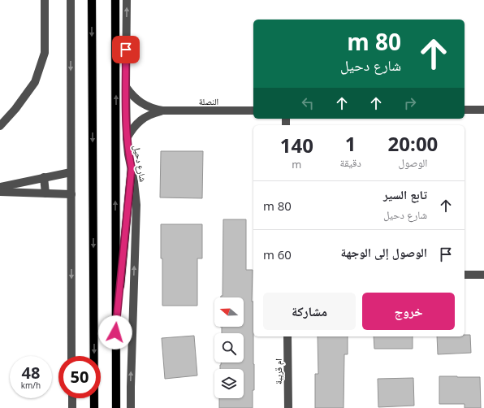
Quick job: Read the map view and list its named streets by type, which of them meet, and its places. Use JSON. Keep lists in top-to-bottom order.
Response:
{
  "streets": {
    "street": ["النصلة", "شارع دحيل", "ام قريبة"]
  },
  "crossings": [
    ["النصلة", "شارع دحيل"]
  ],
  "north": "left",
  "page": {
    "turn": ["80 m", "شارع دحيل"],
    "eta": [
      "20:00",
      "الوصول",
      "1",
      "دقيقة",
      "140",
      "m"
    ],
    "list": [
      {
        "name": "تابع السير",
        "note": "شارع دحيل",
        "value": "80 m"
      },
      {
        "name": "الوصول إلى الوجهة",
        "value": "60 m"
      }
    ],
    "buttons": ["خروج", "مشاركة"],
    "speed": "48 km/h",
    "limit": "50"
  }
}
